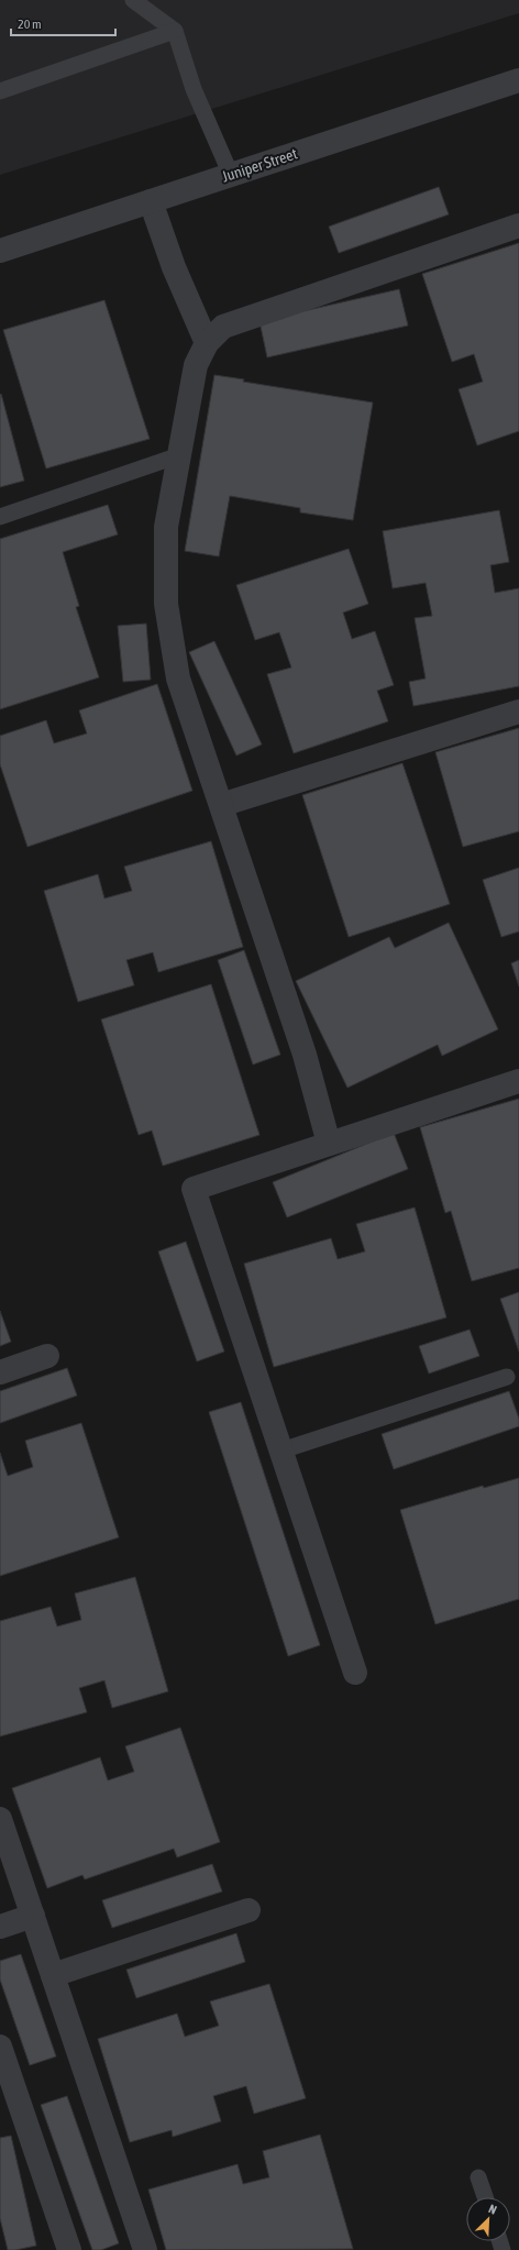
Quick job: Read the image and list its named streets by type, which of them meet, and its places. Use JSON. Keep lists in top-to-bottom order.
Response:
{
  "streets": {
    "street": ["Juniper Street"]
  },
  "scale_bar": "20 m",
  "north": "top right"
}
